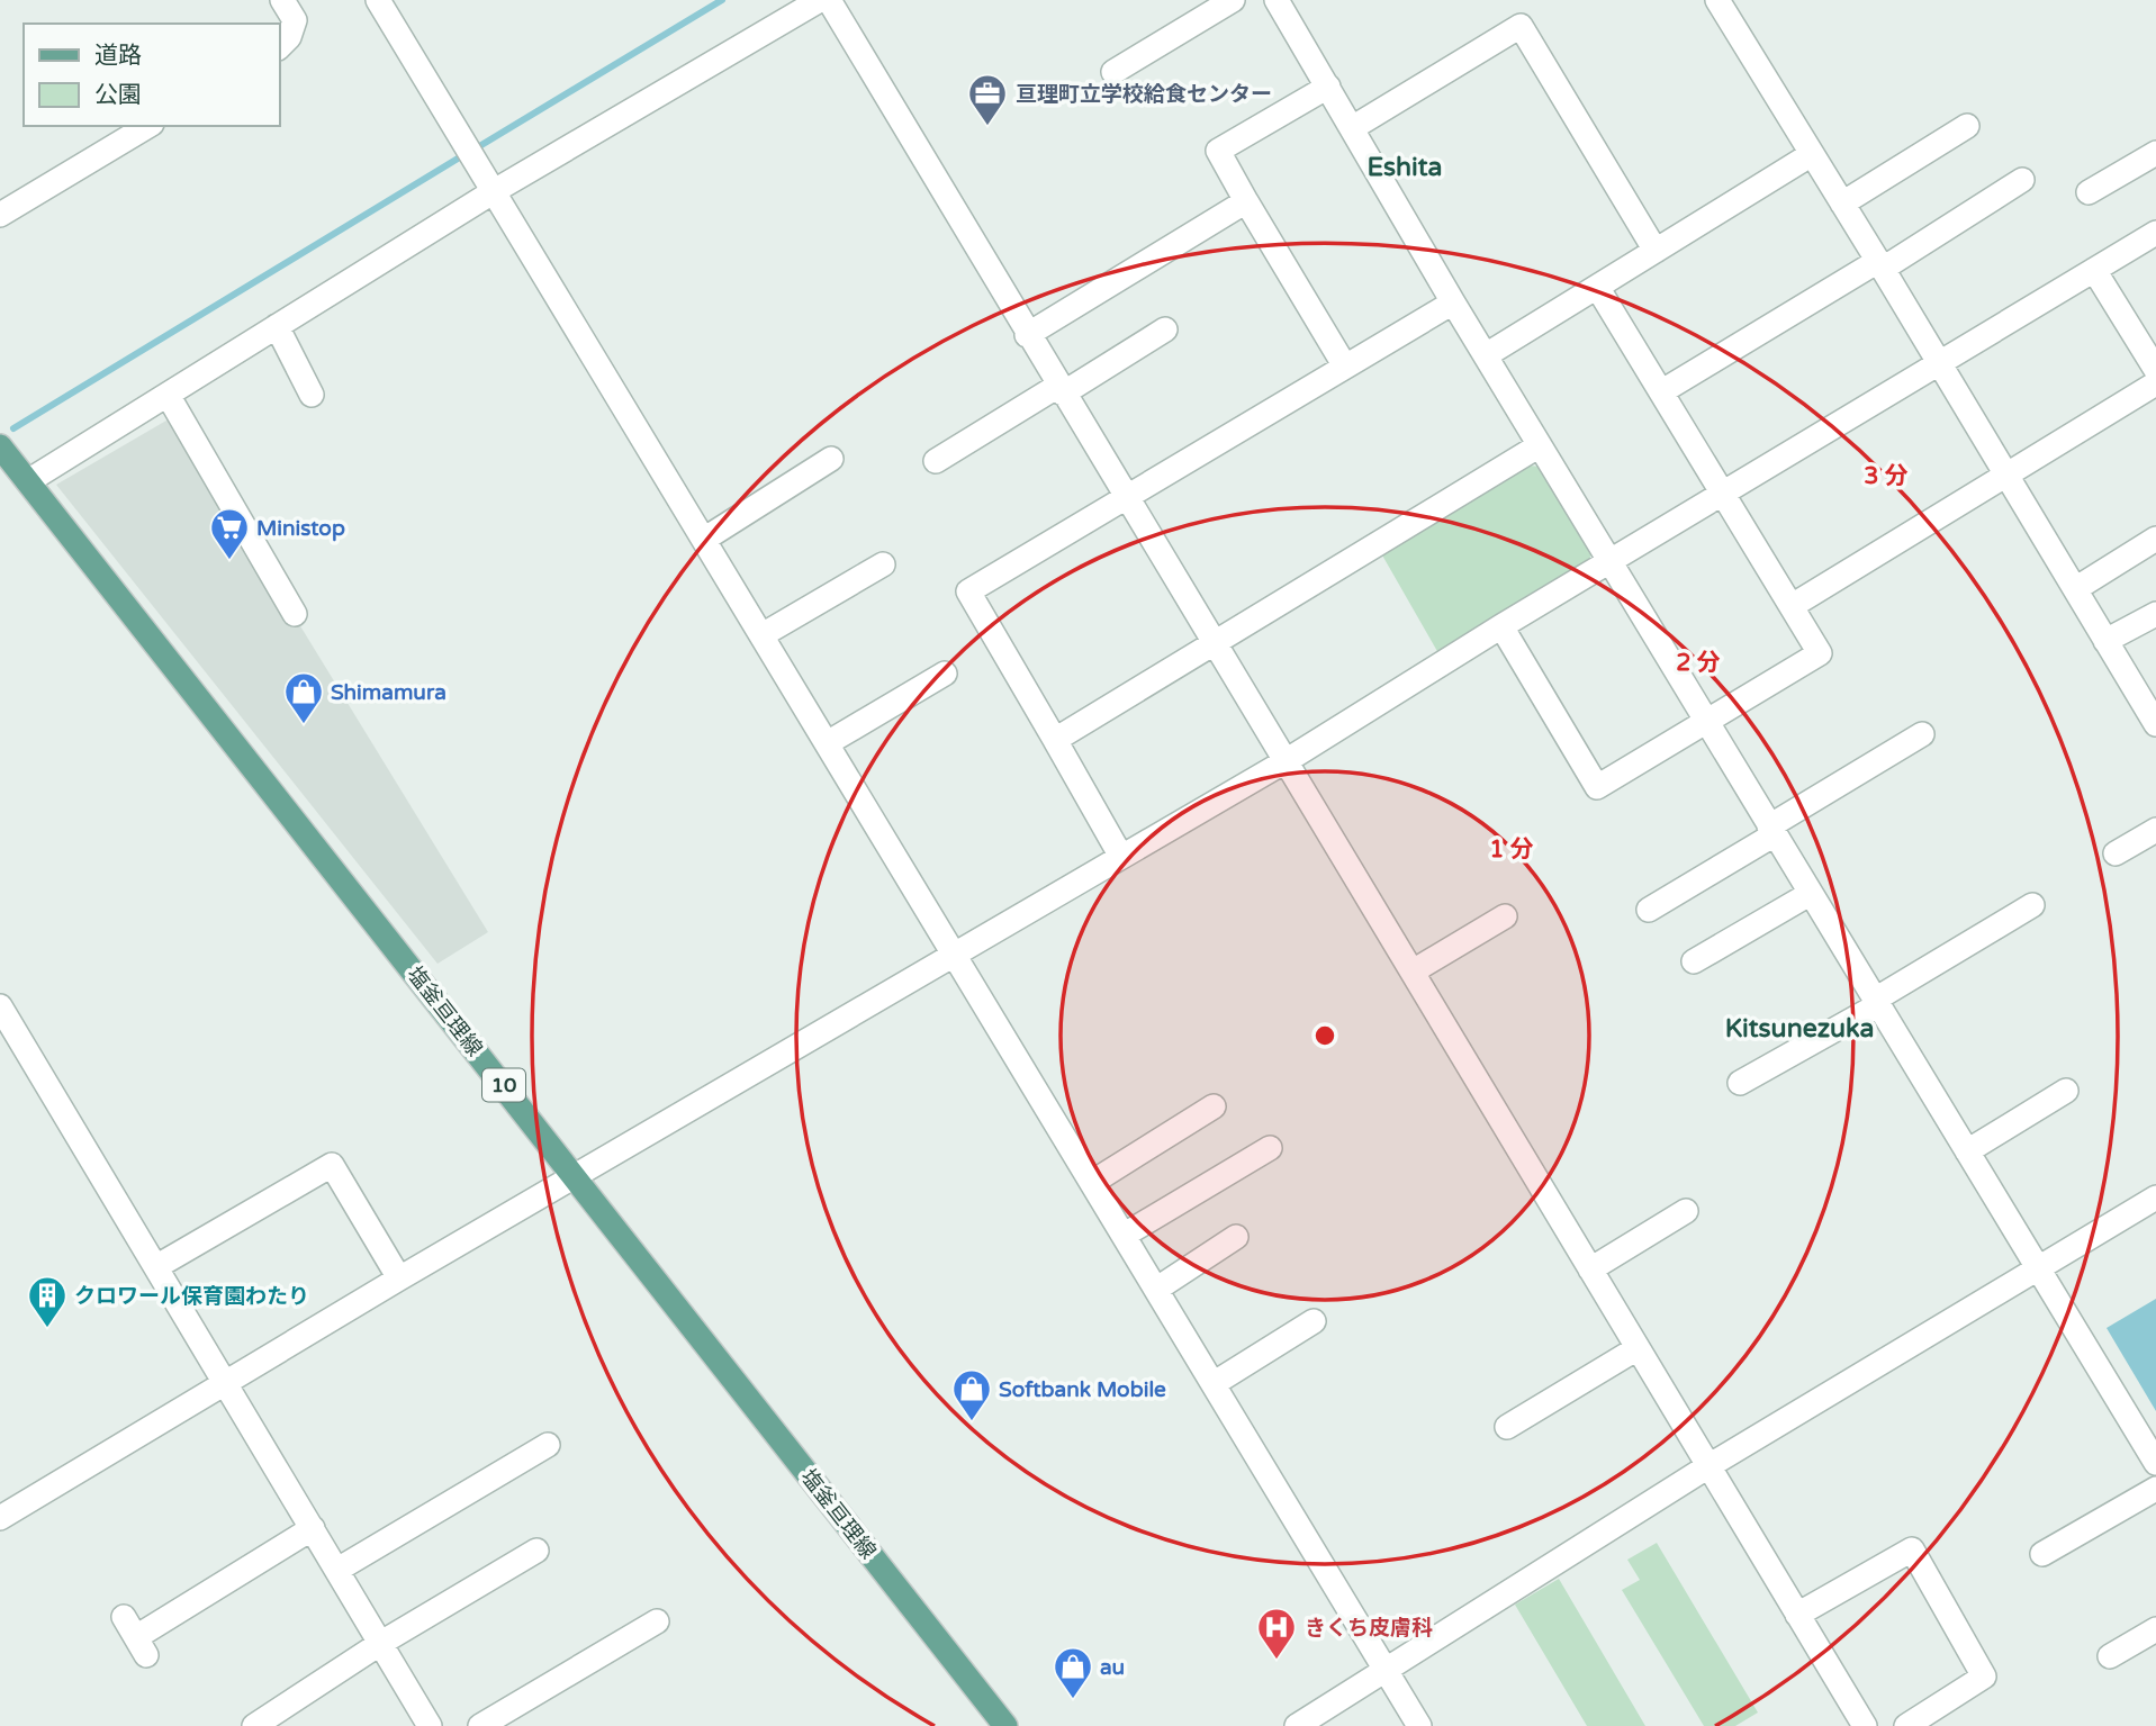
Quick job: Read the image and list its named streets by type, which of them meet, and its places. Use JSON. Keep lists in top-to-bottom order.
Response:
{
  "streets": {
    "main road": ["塩釜亘理線", "10"]
  },
  "districts": ["Eshita", "Kitsunezuka"],
  "places": {
    "office": ["亘理町立学校給食センター"],
    "supermarket": ["Ministop"],
    "shop": ["Shimamura", "Softbank Mobile", "au"],
    "building": ["クロワール保育園わたり"],
    "hospital": ["きくち皮膚科"]
  },
  "legend": ["道路", "公園"],
  "rings": ["3 分", "2 分", "1 分"]
}
